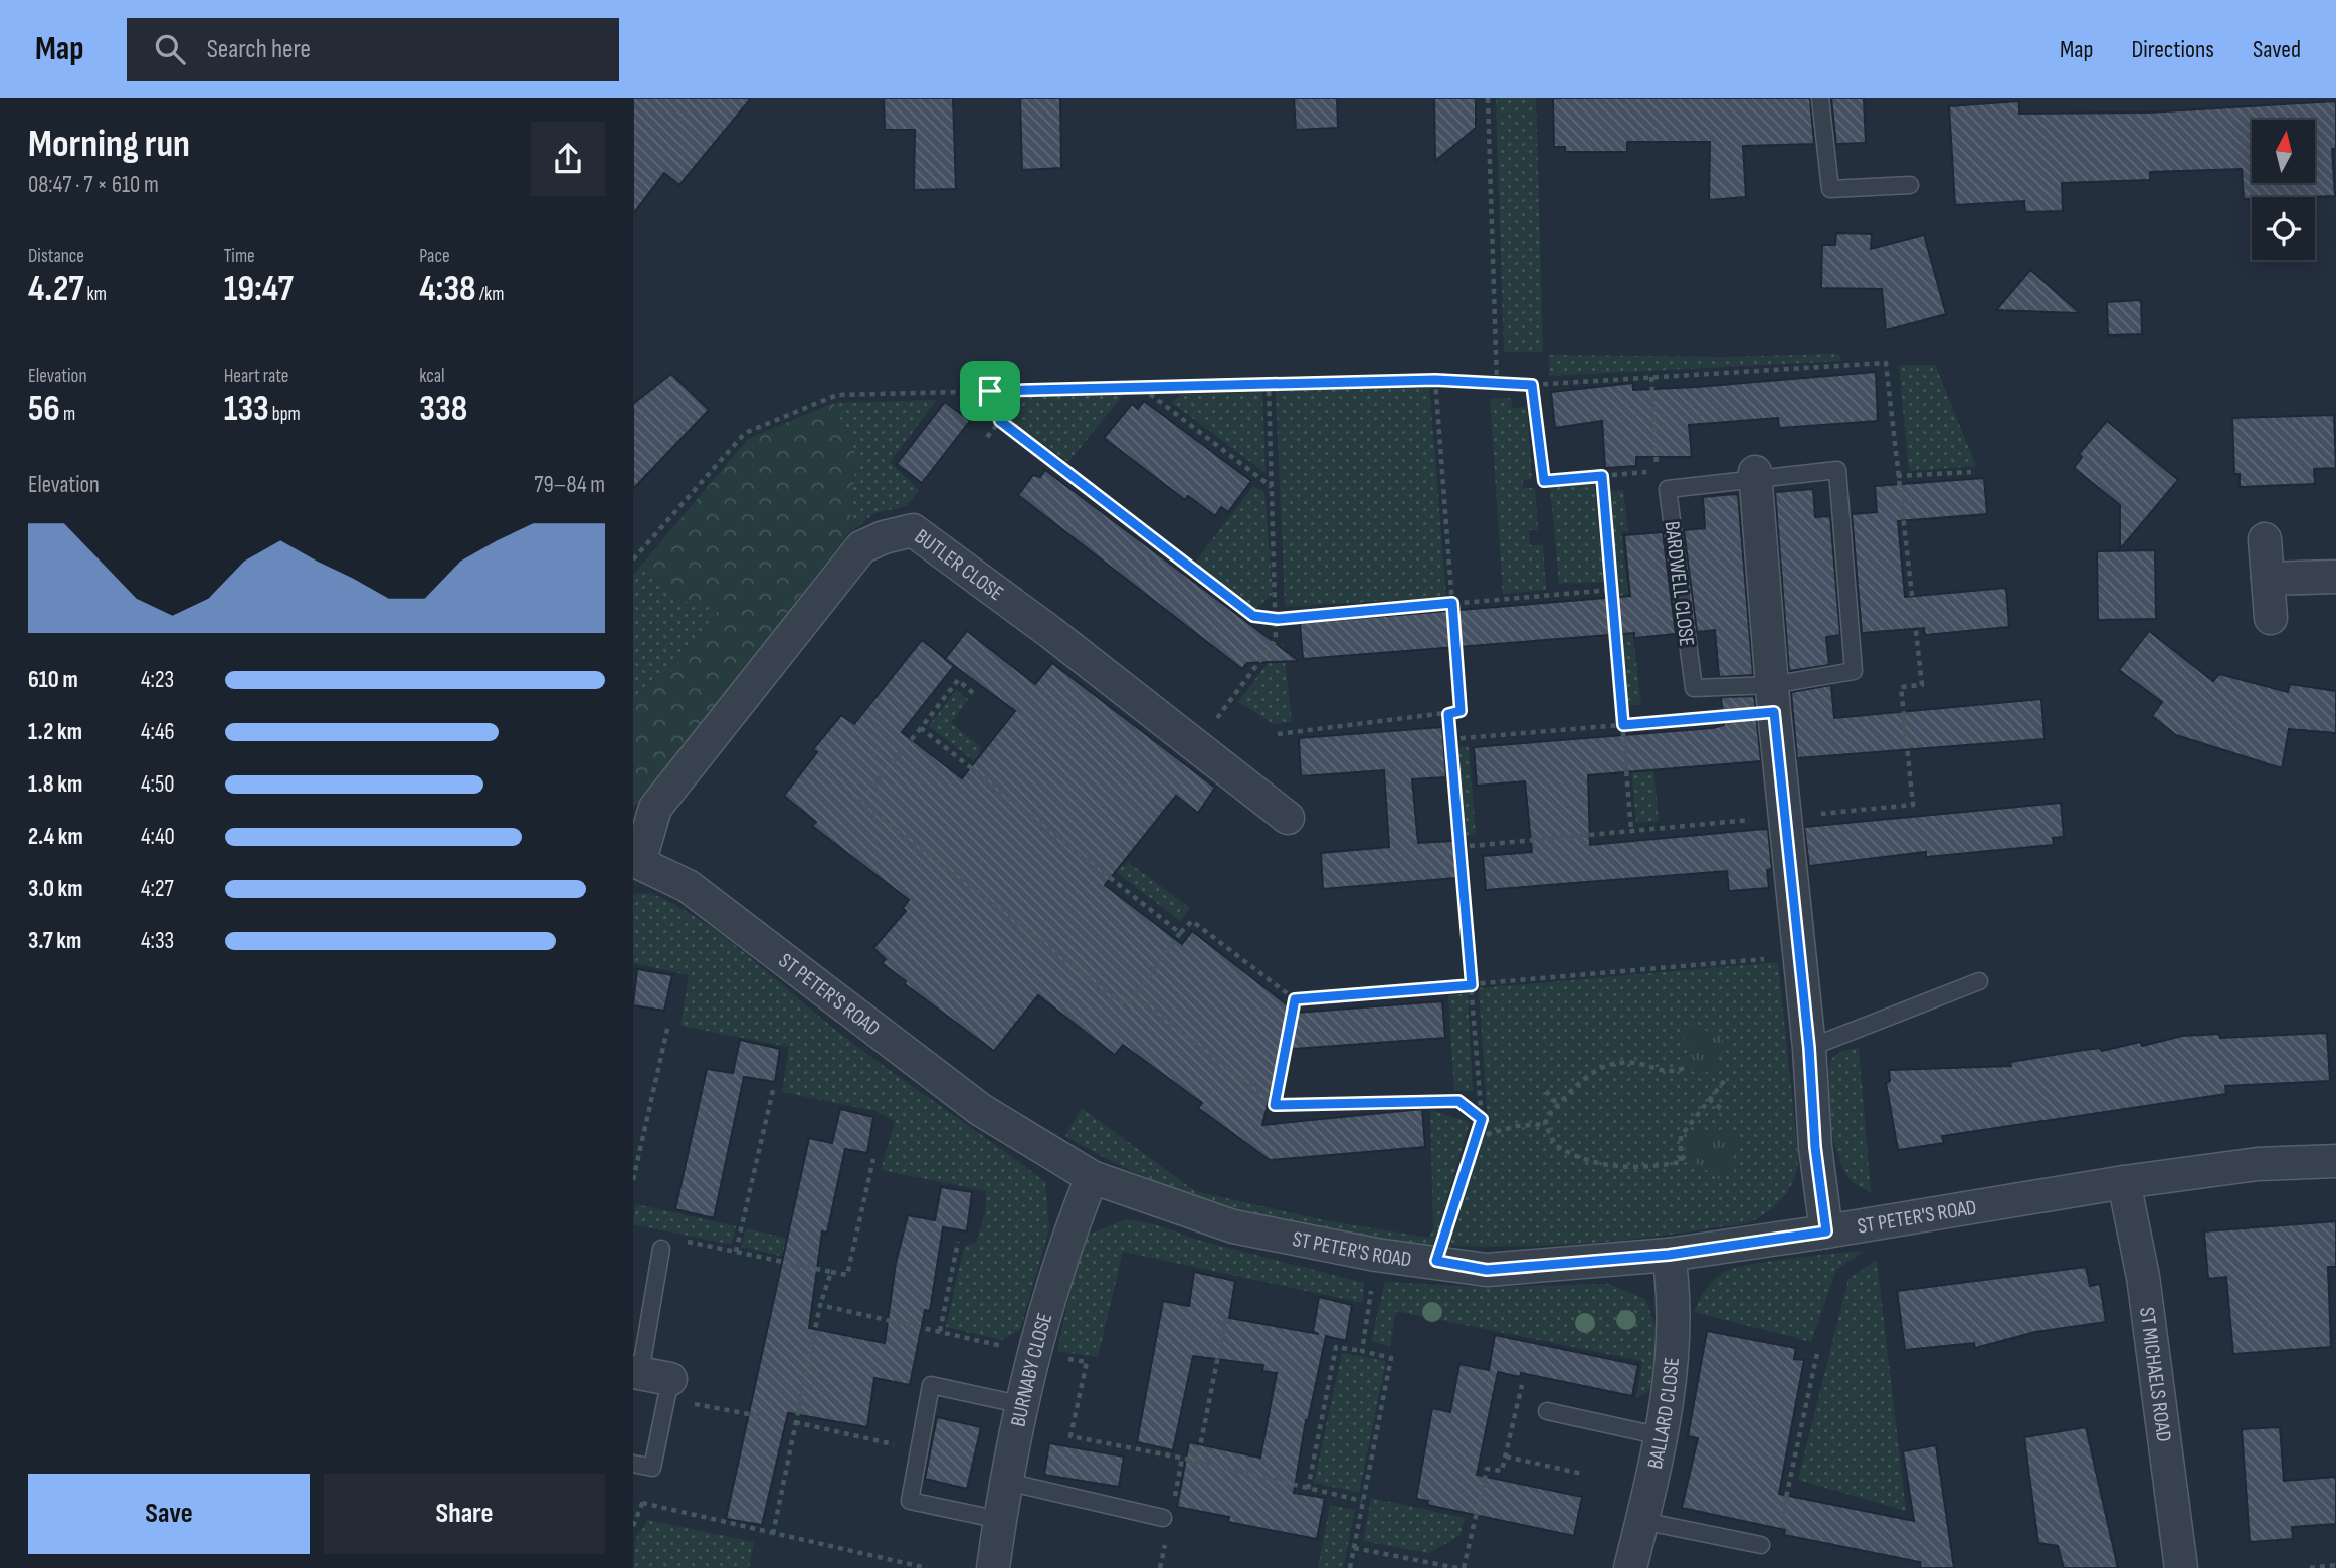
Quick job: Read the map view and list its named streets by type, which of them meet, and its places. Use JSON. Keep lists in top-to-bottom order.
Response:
{
  "streets": {
    "street": [
      "BUTLER CLOSE",
      "ST PETER'S ROAD",
      "BURNABY CLOSE",
      "ST MICHAELS ROAD",
      "BALLARD CLOSE"
    ],
    "lane": ["BARDWELL CLOSE"]
  },
  "crossings": [
    ["BUTLER CLOSE", "ST PETER'S ROAD"],
    ["ST PETER'S ROAD", "BURNABY CLOSE"],
    ["ST PETER'S ROAD", "ST MICHAELS ROAD"],
    ["ST PETER'S ROAD", "BALLARD CLOSE"]
  ],
  "north": "top",
  "page": {
    "header": "Map",
    "search": "Search here",
    "nav": ["Map", "Directions", "Saved"],
    "heading": ["Morning run", "08:47 · 7 × 610 m"],
    "stats": [
      ["Distance", "4.27 km"],
      ["Time", "19:47"],
      ["Pace", "4:38 /km"],
      ["Elevation", "56 m"],
      ["Heart rate", "133 bpm"],
      ["kcal", "338"]
    ],
    "chart": ["Elevation", "79–84 m"],
    "list": [
      {
        "name": "610 m",
        "note": "4:23"
      },
      {
        "name": "1.2 km",
        "note": "4:46"
      },
      {
        "name": "1.8 km",
        "note": "4:50"
      },
      {
        "name": "2.4 km",
        "note": "4:40"
      },
      {
        "name": "3.0 km",
        "note": "4:27"
      },
      {
        "name": "3.7 km",
        "note": "4:33"
      }
    ],
    "buttons": ["Save", "Share"]
  }
}
